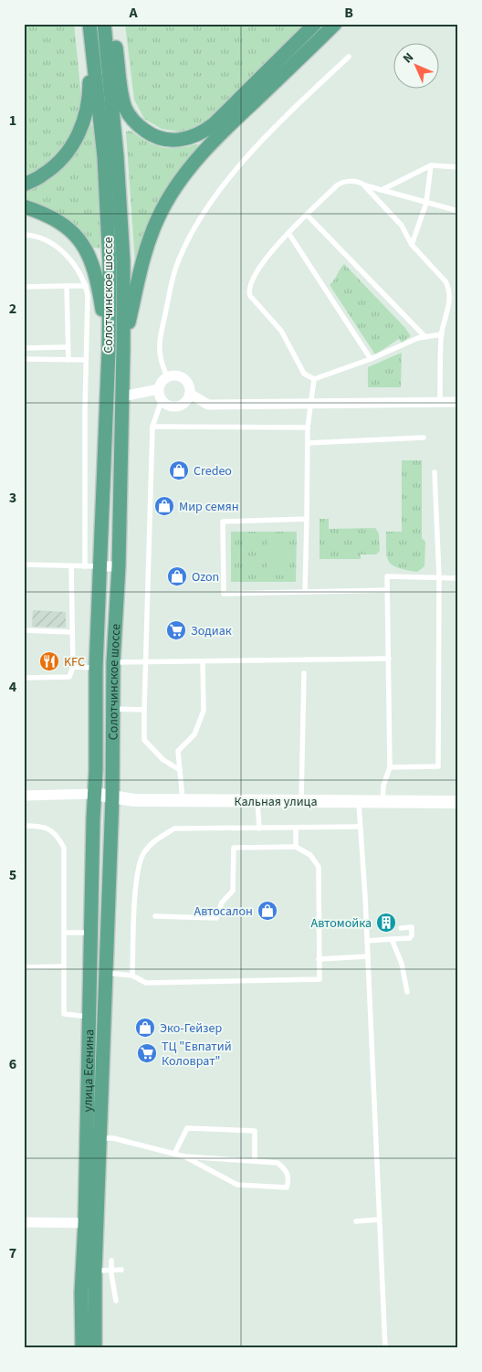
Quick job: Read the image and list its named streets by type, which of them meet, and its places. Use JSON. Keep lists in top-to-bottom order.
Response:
{
  "streets": {
    "main road": ["Солотчинское шоссе", "улица Есенина"],
    "street": ["Кальная улица"]
  },
  "crossings": [
    ["Солотчинское шоссе", "Кальная улица"],
    ["Солотчинское шоссе", "улица Есенина"],
    ["Кальная улица", "улица Есенина"]
  ],
  "places": {
    "shop": [
      "Credeo",
      "Мир семян",
      "Ozon",
      "Автосалон",
      "Эко-Гейзер"
    ],
    "supermarket": ["Зодиак", "ТЦ \"Евпатий Коловрат\""],
    "restaurant": ["KFC"],
    "building": ["Автомойка"]
  },
  "north": "top left",
  "grid": {
    "columns": ["A", "B"],
    "rows": [
      "1",
      "2",
      "3",
      "4",
      "5",
      "6",
      "7"
    ]
  }
}
